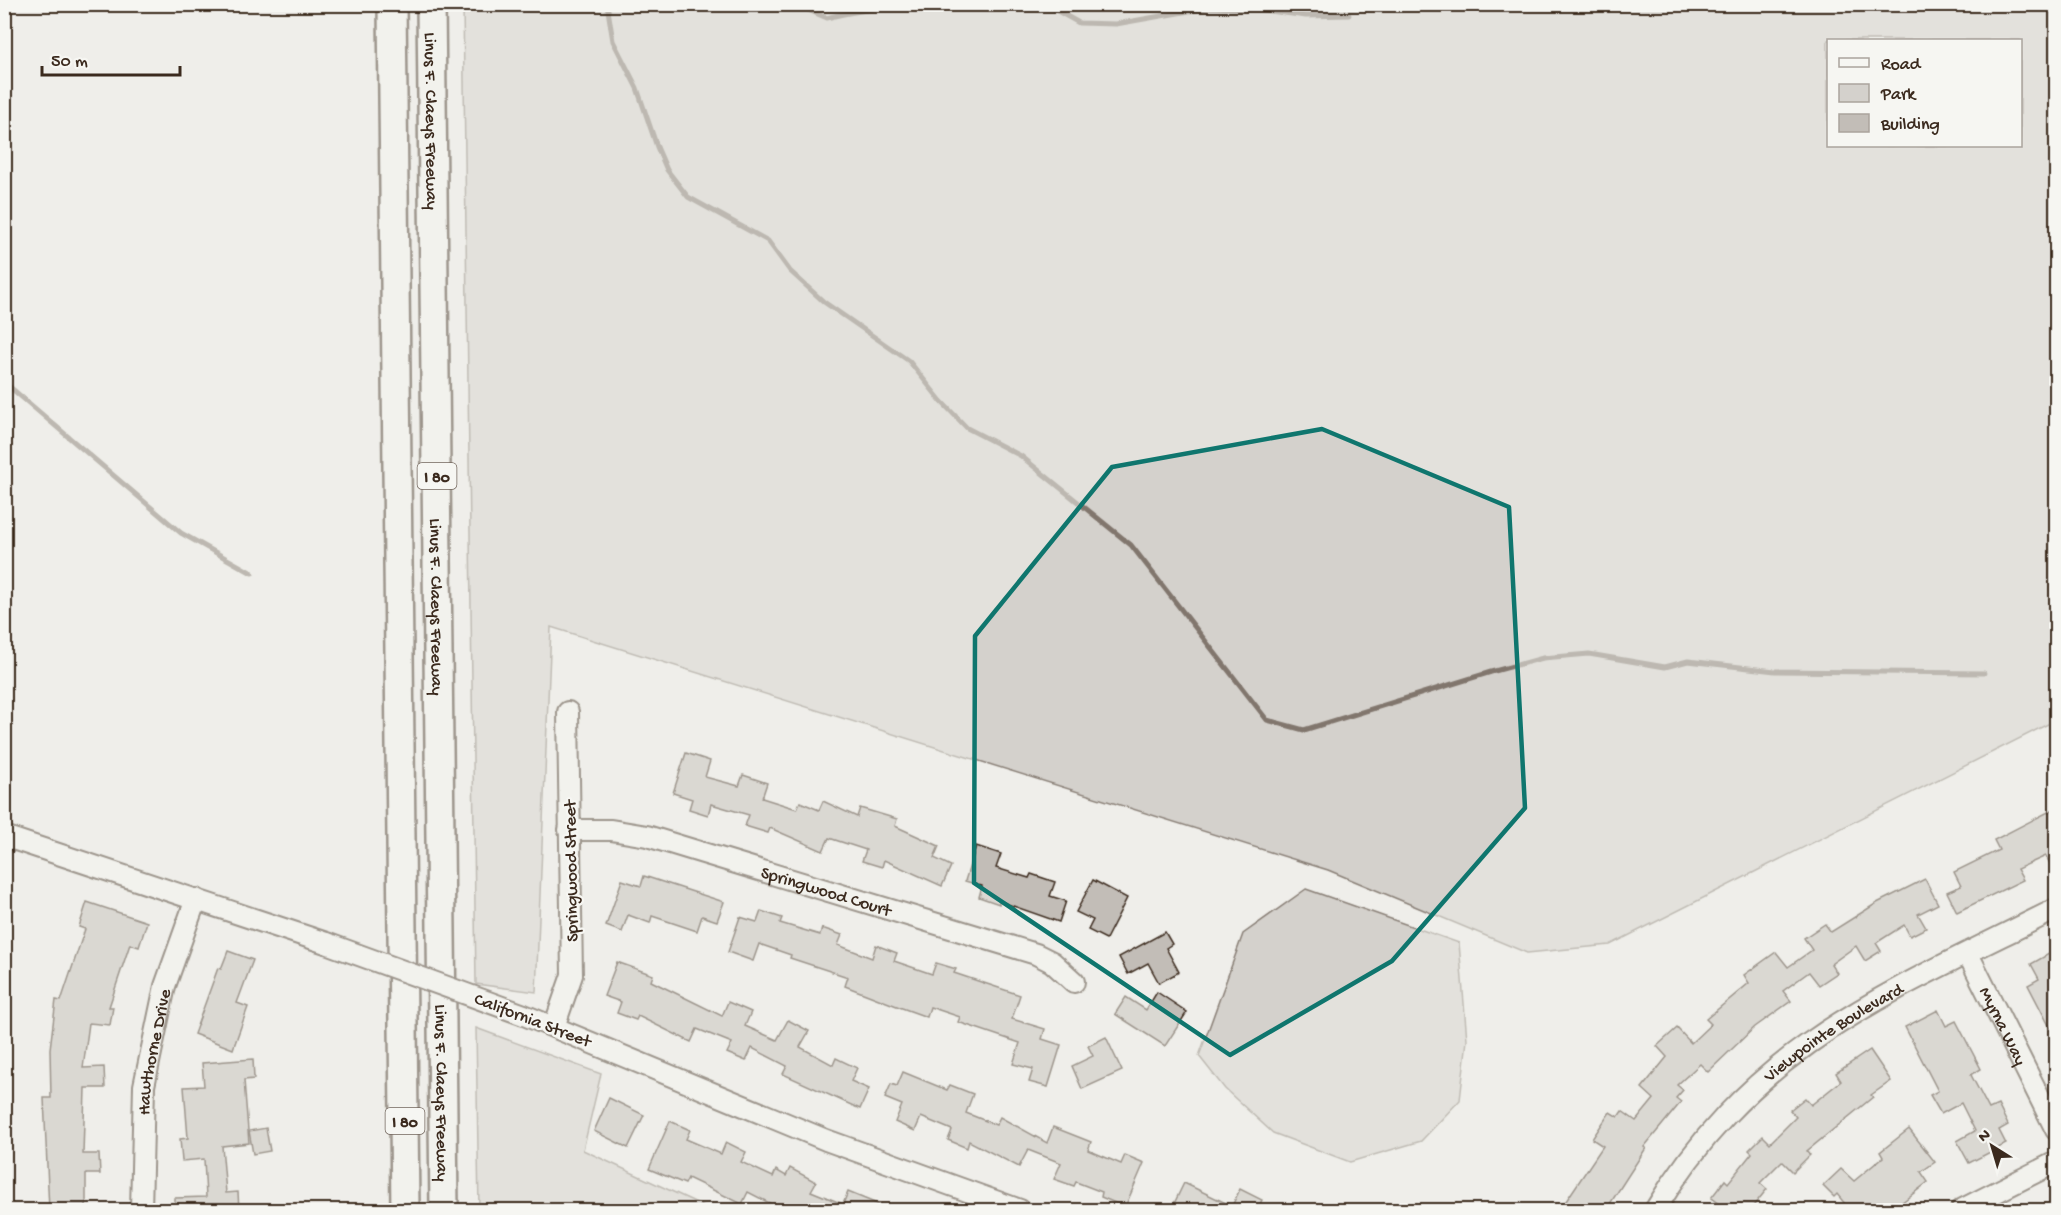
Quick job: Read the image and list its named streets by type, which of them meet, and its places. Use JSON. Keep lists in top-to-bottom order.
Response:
{
  "streets": {
    "highway": ["Linus F. Claeys Freeway", "I 80"],
    "street": [
      "Springwood Street",
      "Springwood Court",
      "California Street",
      "Myrna Way",
      "Viewpointe Boulevard",
      "Hawthorne Drive"
    ]
  },
  "crossings": [
    ["Springwood Street", "Springwood Court"],
    ["Springwood Street", "California Street"],
    ["California Street", "Hawthorne Drive"],
    ["Myrna Way", "Viewpointe Boulevard"]
  ],
  "legend": ["Road", "Park", "Building"],
  "scale_bar": "50 m",
  "north": "top left"
}
